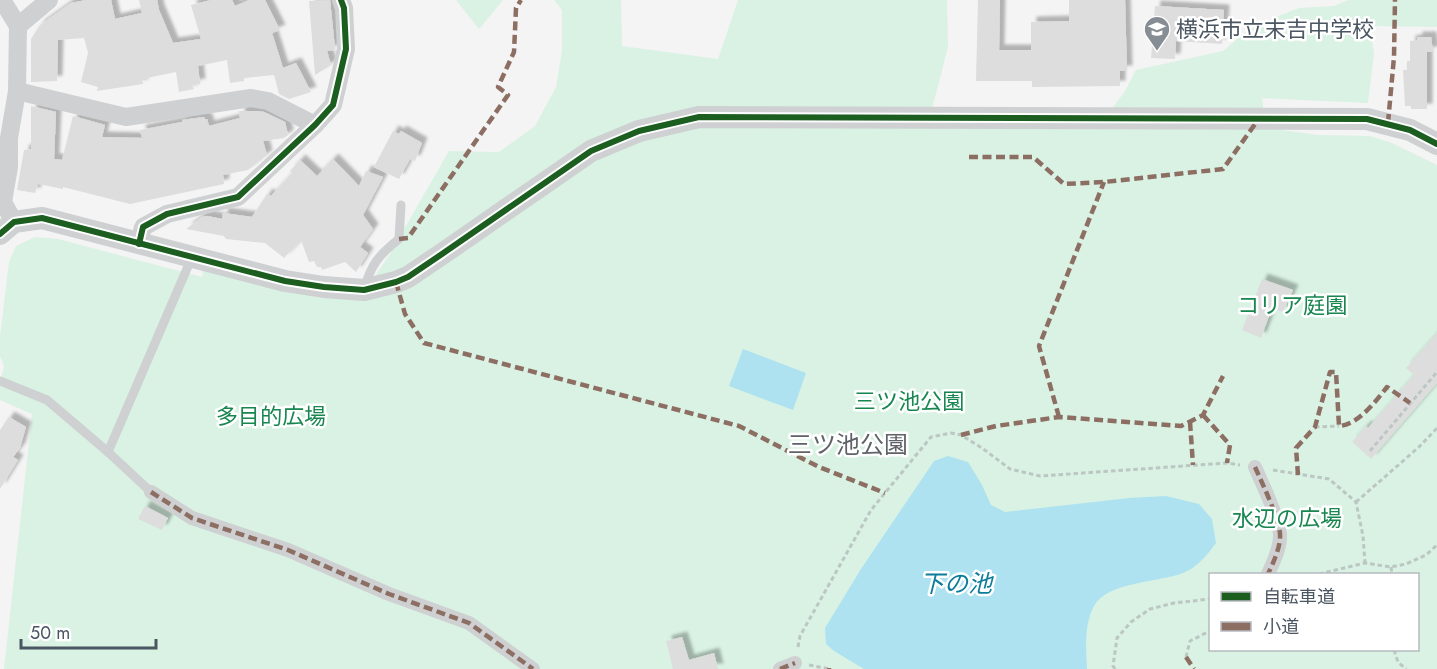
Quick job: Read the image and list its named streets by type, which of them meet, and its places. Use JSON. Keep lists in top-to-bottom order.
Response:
{
  "districts": ["三ツ池公園"],
  "water": ["下の池"],
  "parks": [
    "コリア庭園",
    "三ツ池公園",
    "多目的広場",
    "水辺の広場"
  ],
  "places": {
    "school or university": ["横浜市立末吉中学校"]
  },
  "legend": ["自転車道", "小道"],
  "scale_bar": "50 m"
}
